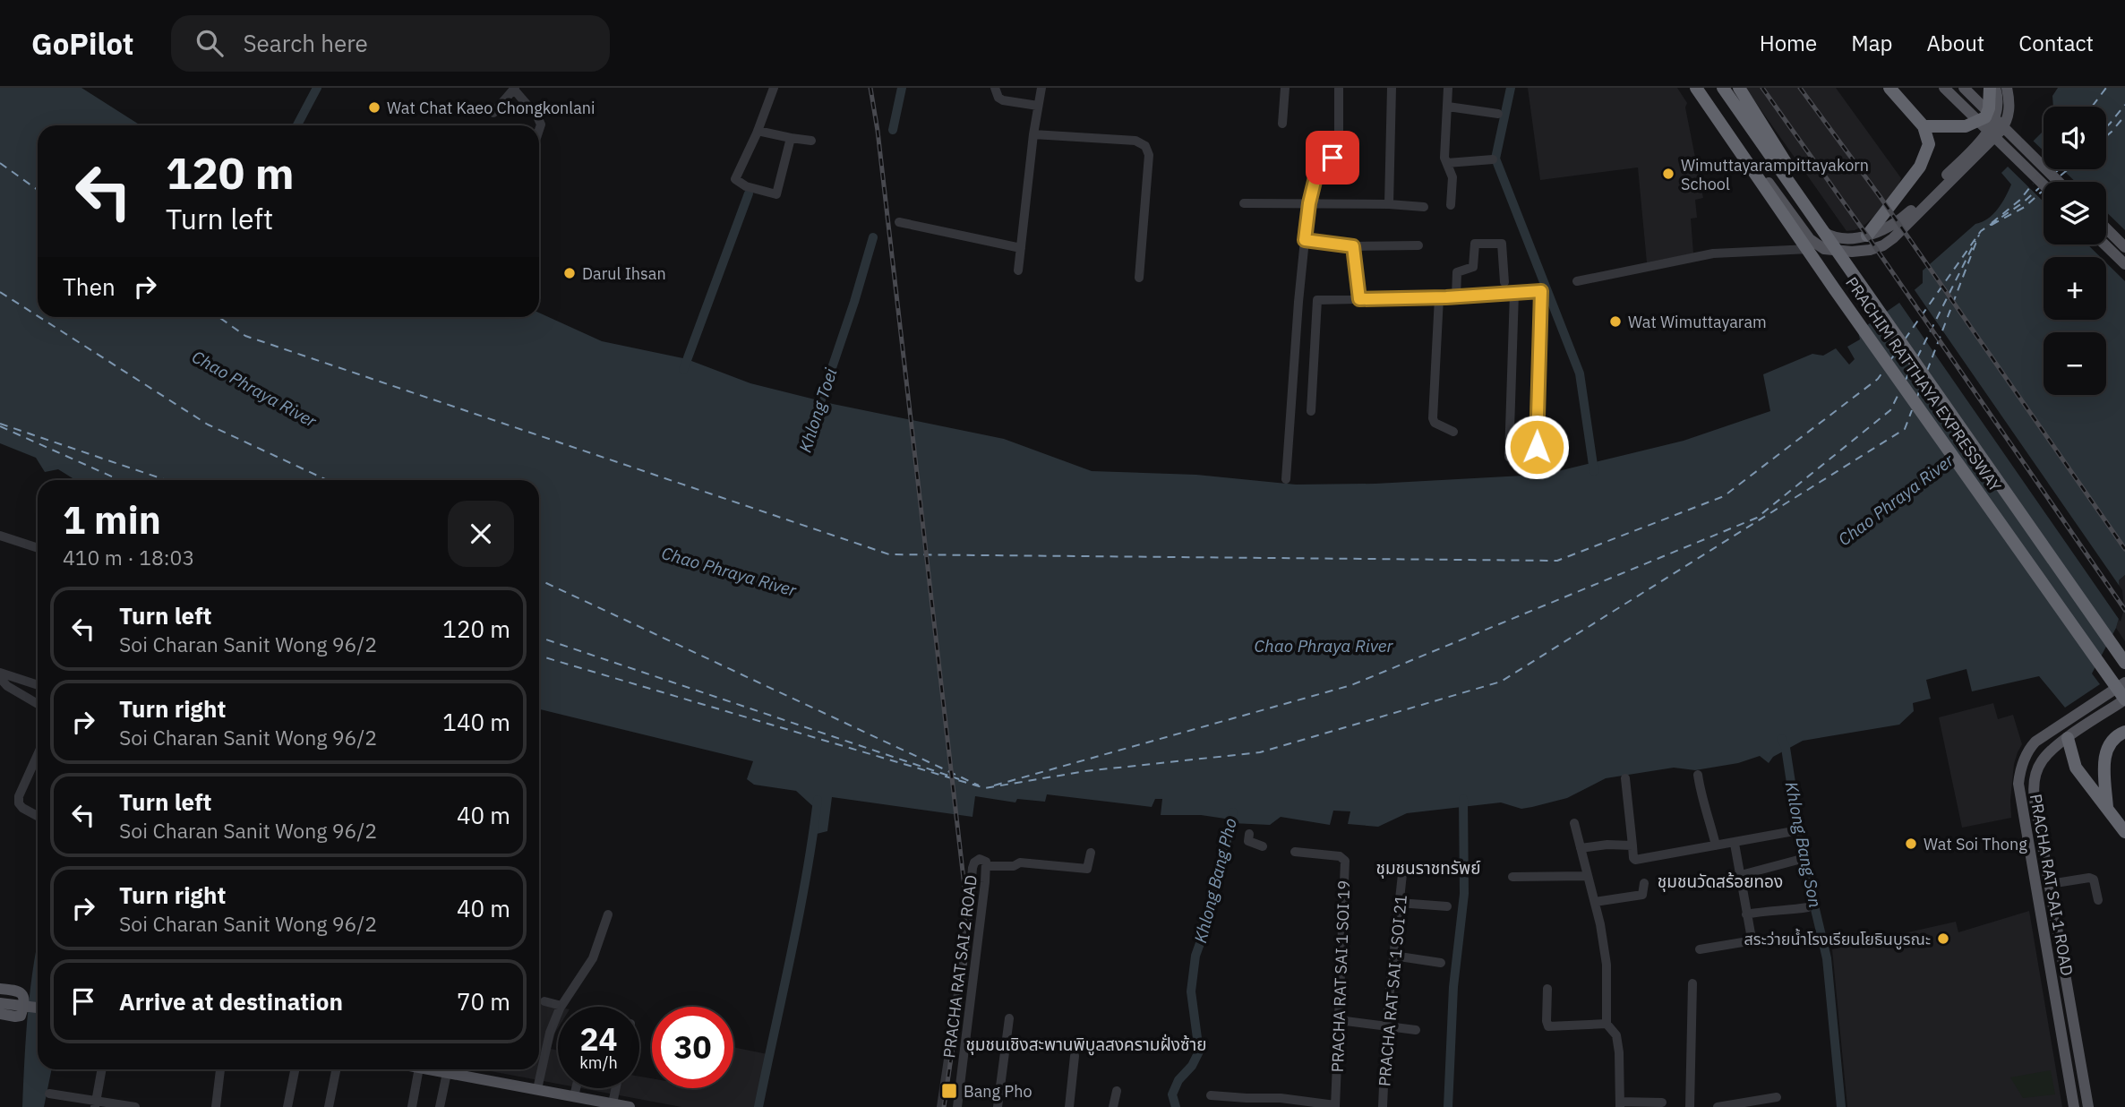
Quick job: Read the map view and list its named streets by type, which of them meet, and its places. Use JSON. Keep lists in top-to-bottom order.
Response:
{
  "streets": {
    "highway": ["PRACHIM RATTHAYA EXPRESSWAY"],
    "main road": ["PRACHA RAT SAI 1 ROAD"],
    "street": ["PRACHA RAT SAI 2 ROAD", "PRACHA RAT SAI 1 SOI 19", "PRACHA RAT SAI 1 SOI 21"]
  },
  "crossings": [
    ["PRACHIM RATTHAYA EXPRESSWAY", "PRACHA RAT SAI 1 ROAD"]
  ],
  "districts": ["ชุมชนราชทรัพย์", "ชุมชนวัดสร้อยทอง", "ชุมชนเชิงสะพานพิบูลสงครามฝั่งซ้าย"],
  "water": [
    "Chao Phraya River",
    "Khlong Toei",
    "Khlong Bang Son",
    "Khlong Bang Pho"
  ],
  "places": {
    "other": [
      "Wat Chat Kaeo Chongkonlani",
      "Wimuttayarampittayakorn School",
      "Darul Ihsan",
      "Wat Wimuttayaram",
      "Wat Soi Thong",
      "สระว่ายนํ้าโรงเรียนโยธินบูรณะ"
    ],
    "transit": ["Bang Pho"]
  },
  "page": {
    "header": "GoPilot",
    "search": "Search here",
    "nav": [
      "Home",
      "Map",
      "About",
      "Contact"
    ],
    "map_buttons": ["+", "−"],
    "turn": ["120 m", "Turn left"],
    "then": "Then",
    "heading": ["1 min", "410 m · 18:03"],
    "list": [
      {
        "name": "Turn left",
        "note": "Soi Charan Sanit Wong 96/2",
        "value": "120 m"
      },
      {
        "name": "Turn right",
        "note": "Soi Charan Sanit Wong 96/2",
        "value": "140 m"
      },
      {
        "name": "Turn left",
        "note": "Soi Charan Sanit Wong 96/2",
        "value": "40 m"
      },
      {
        "name": "Turn right",
        "note": "Soi Charan Sanit Wong 96/2",
        "value": "40 m"
      },
      {
        "name": "Arrive at destination",
        "value": "70 m"
      }
    ],
    "speed": "24 km/h",
    "limit": "30"
  }
}
